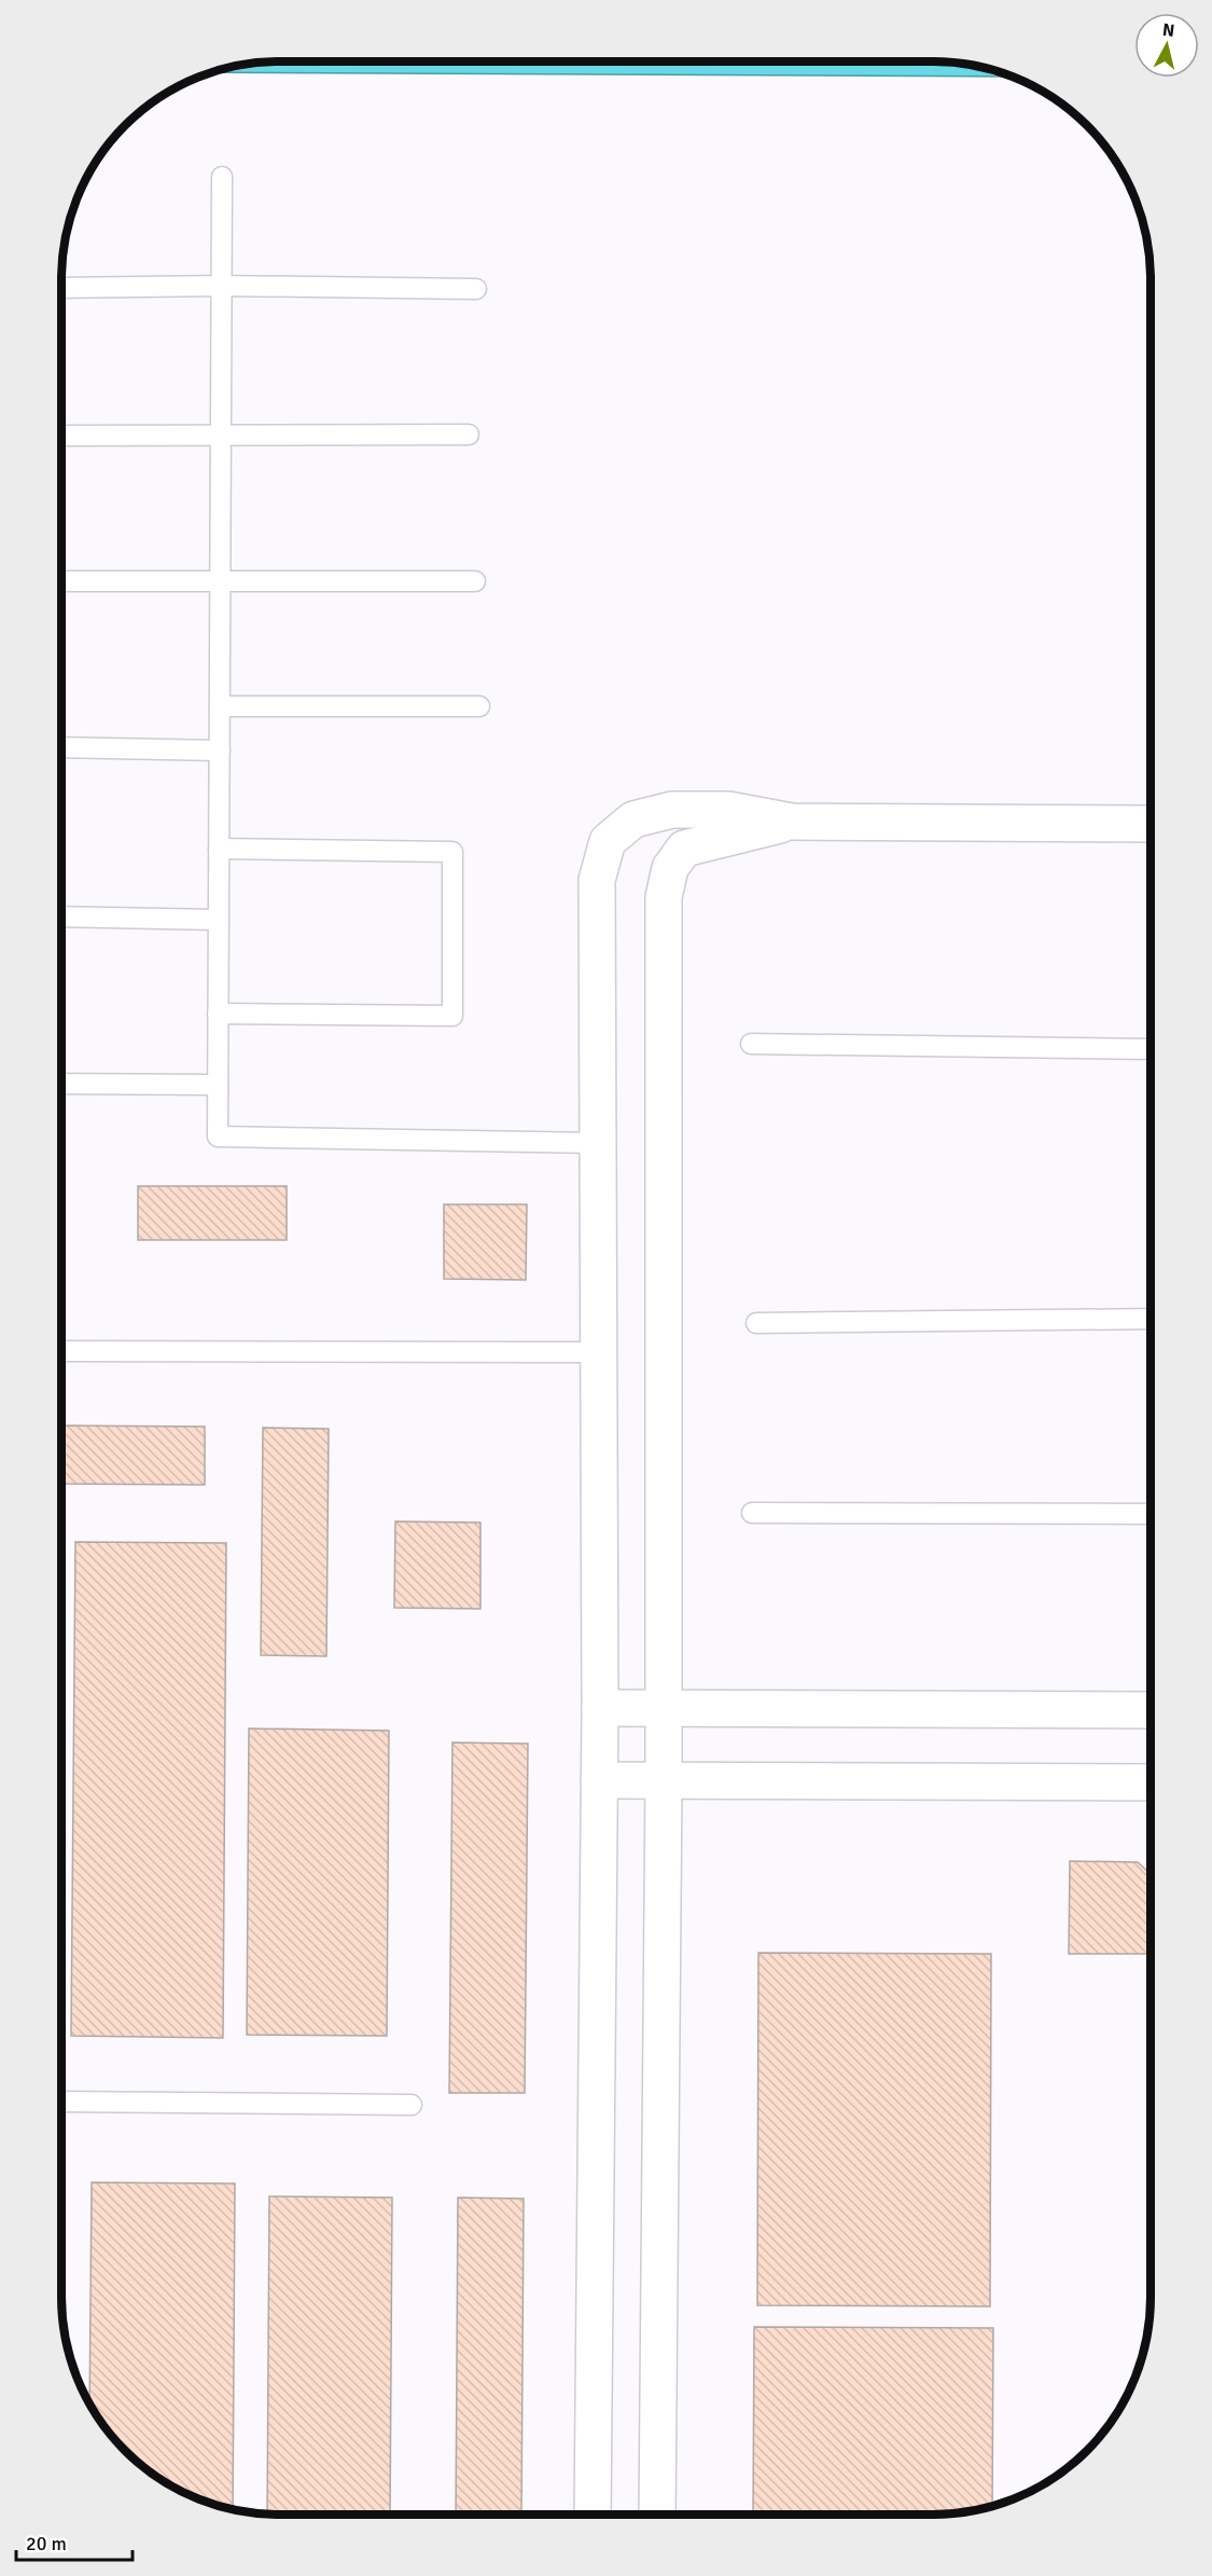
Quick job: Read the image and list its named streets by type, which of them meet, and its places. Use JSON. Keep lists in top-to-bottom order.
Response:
{
  "scale_bar": "20 m",
  "north": "top"
}
